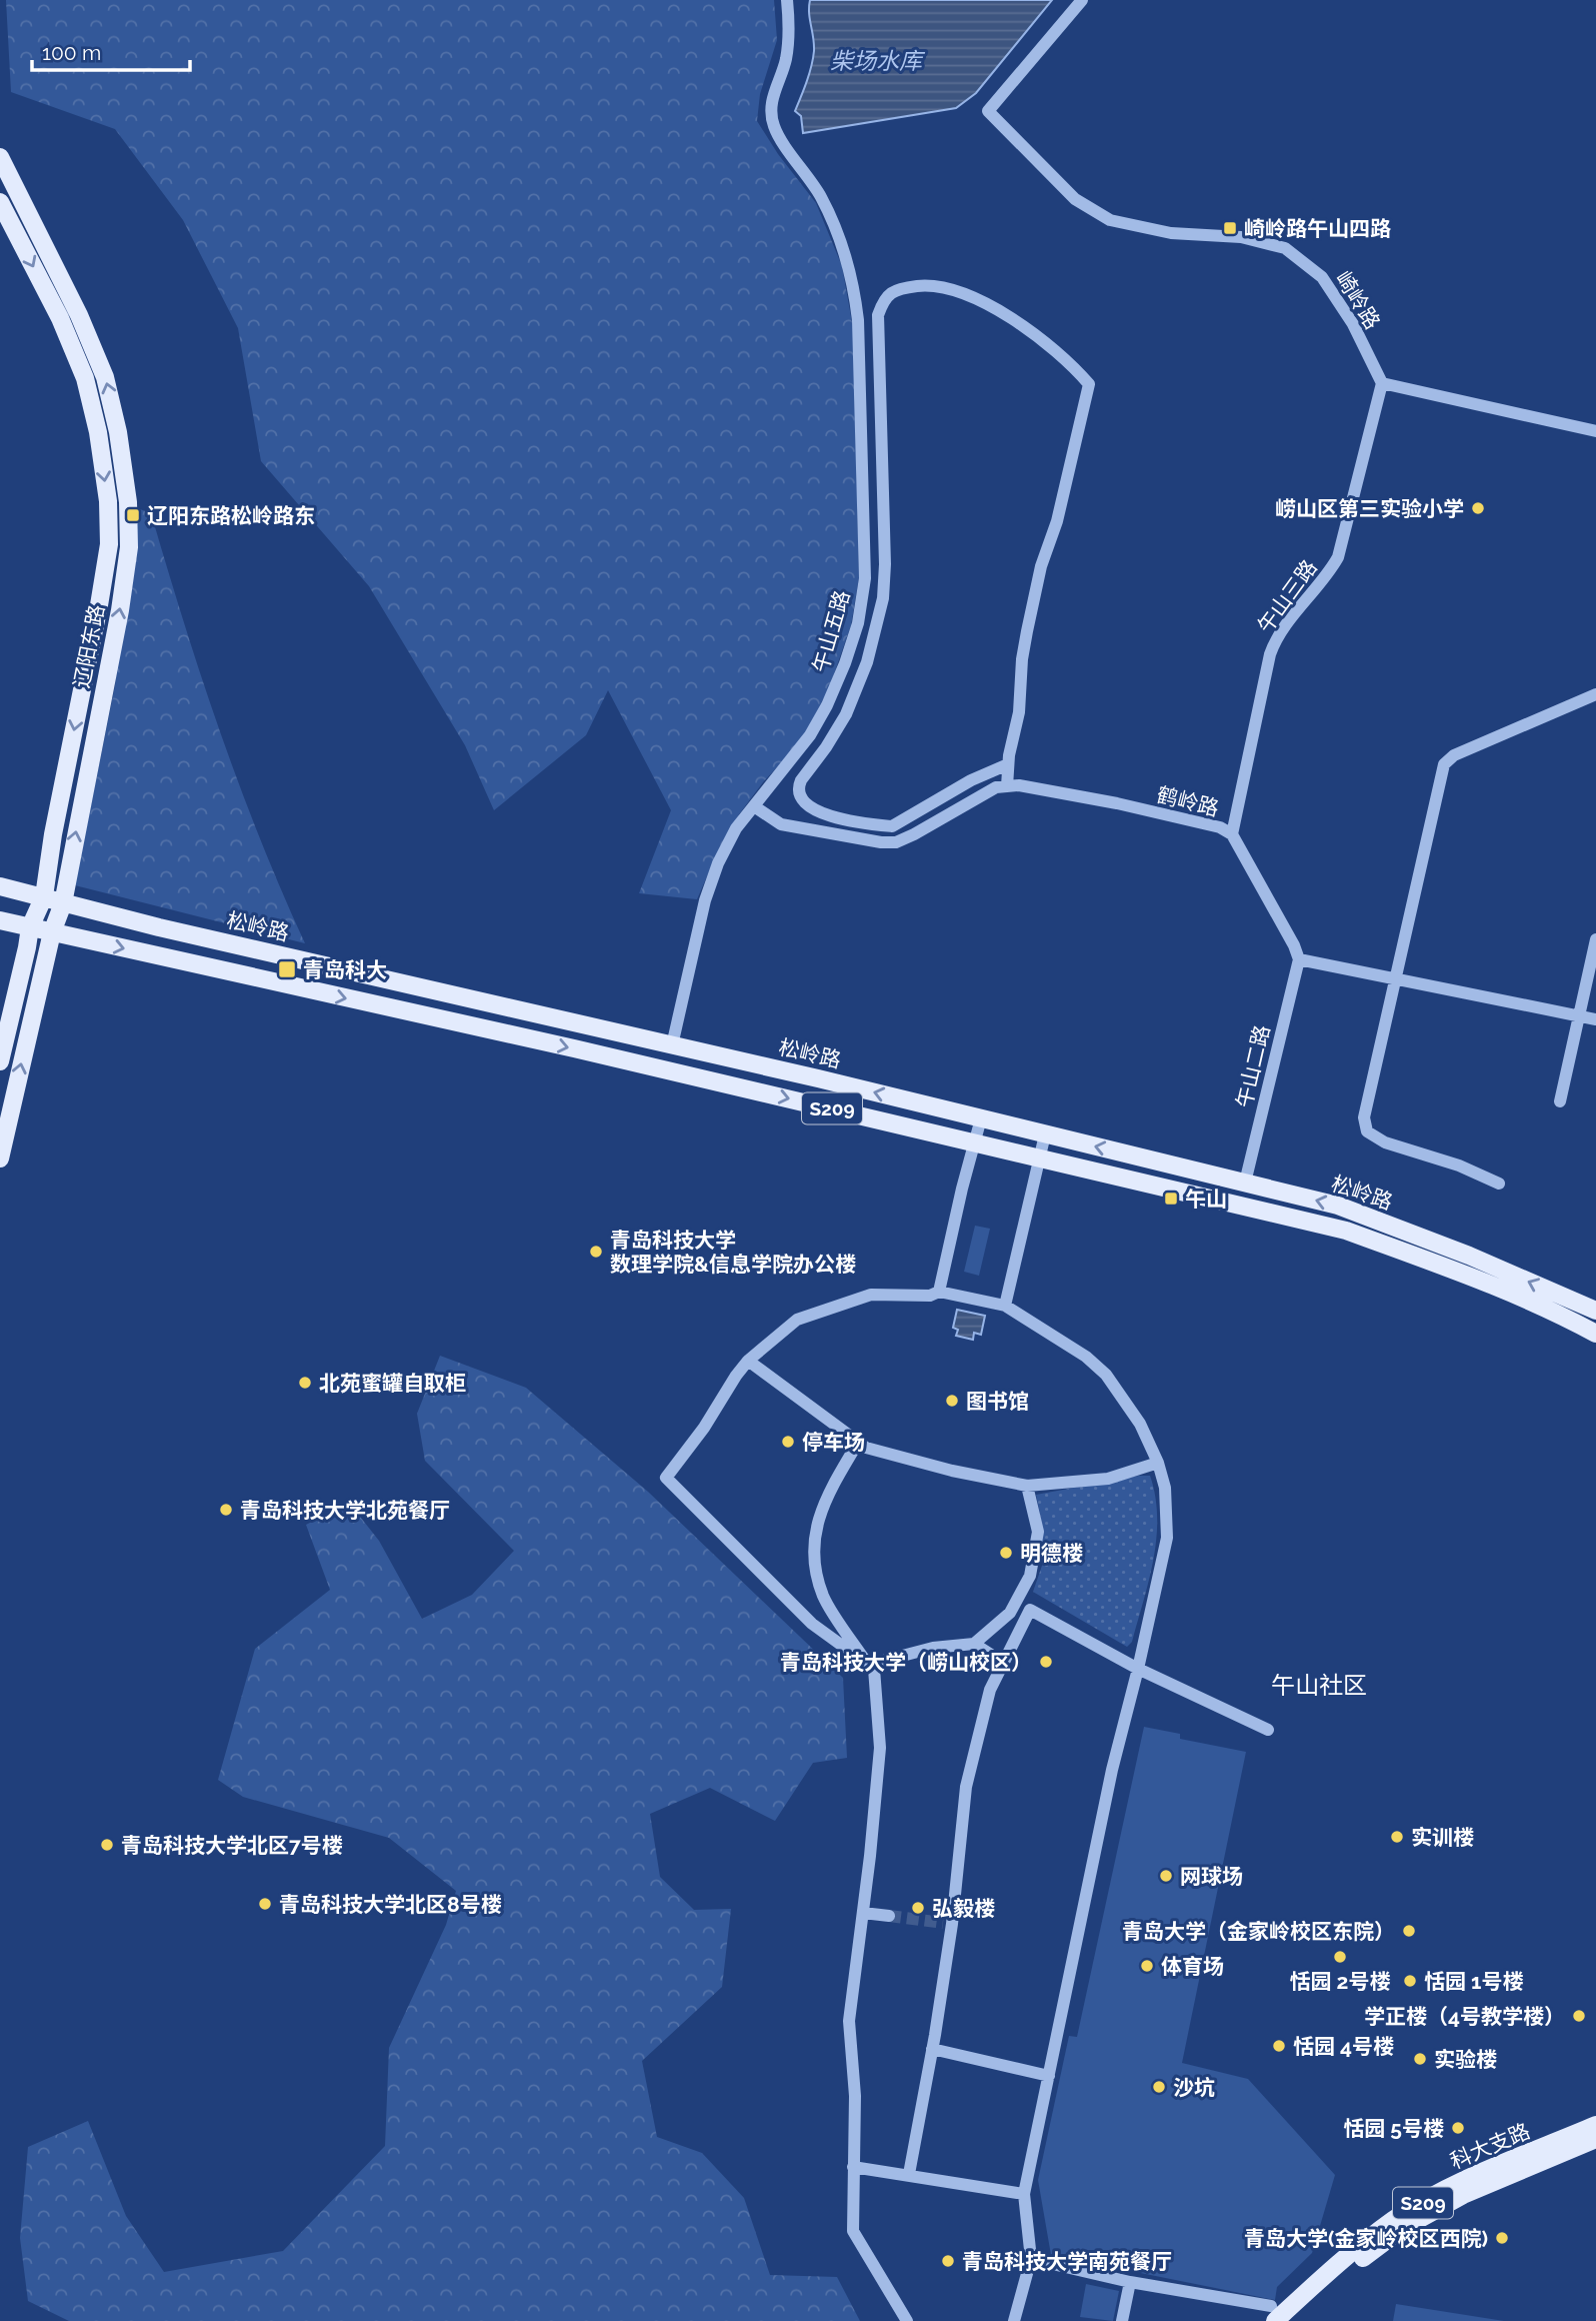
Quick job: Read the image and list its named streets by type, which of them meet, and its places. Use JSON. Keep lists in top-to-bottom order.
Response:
{
  "streets": {
    "main road": [
      "辽阳东路",
      "松岭路",
      "S209",
      "科大支路"
    ],
    "street": [
      "崎岭路",
      "午山三路",
      "午山五路",
      "鹤岭路",
      "午山二路"
    ]
  },
  "crossings": [
    ["崎岭路", "午山三路"],
    ["午山三路", "鹤岭路"],
    ["午山五路", "鹤岭路"],
    ["午山五路", "松岭路"],
    ["辽阳东路", "松岭路"],
    ["鹤岭路", "午山二路"],
    ["松岭路", "午山二路"]
  ],
  "districts": ["午山社区"],
  "water": ["柴场水库"],
  "places": {
    "transit": [
      "崎岭路午山四路",
      "辽阳东路松岭路东",
      "青岛科大",
      "午山"
    ],
    "other": [
      "崂山区第三实验小学",
      "青岛科技大学 数理学院&信息学院办公楼",
      "北苑蜜罐自取柜",
      "图书馆",
      "停车场",
      "青岛科技大学北苑餐厅",
      "明德楼",
      "青岛科技大学（崂山校区）",
      "实训楼",
      "青岛科技大学北区7号楼",
      "网球场",
      "青岛科技大学北区8号楼",
      "弘毅楼",
      "青岛大学（金家岭校区东院）",
      "恬园 2号楼",
      "体育场",
      "恬园 1号楼",
      "学正楼（4号教学楼）",
      "恬园 4号楼",
      "实验楼",
      "沙坑",
      "恬园 5号楼",
      "青岛大学(金家岭校区西院)",
      "青岛科技大学南苑餐厅"
    ]
  },
  "scale_bar": "100 m"
}
